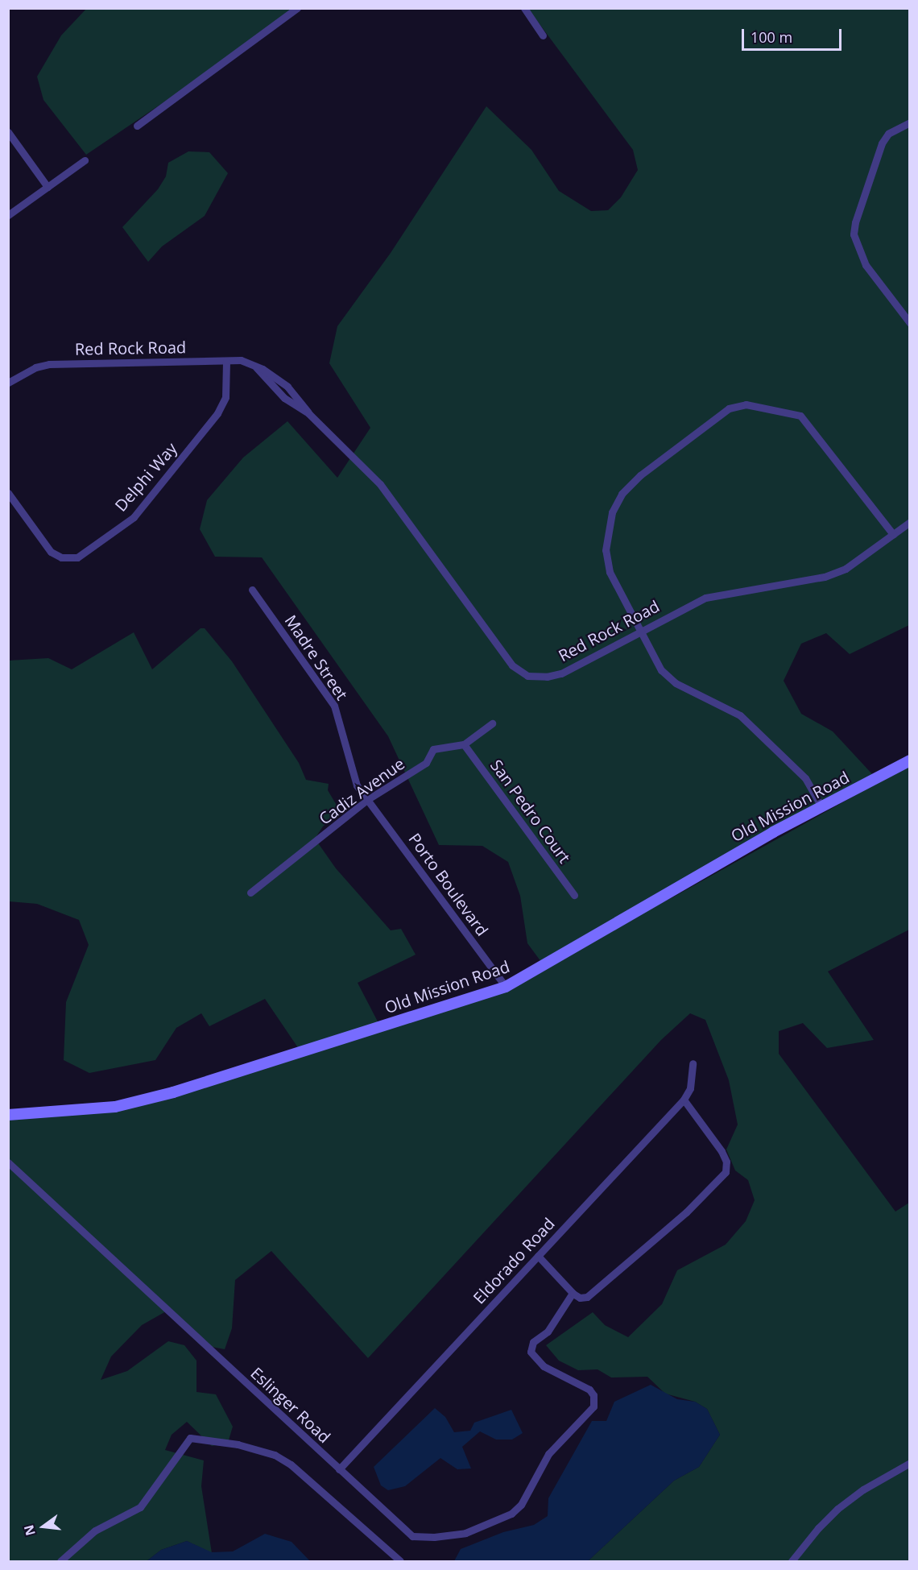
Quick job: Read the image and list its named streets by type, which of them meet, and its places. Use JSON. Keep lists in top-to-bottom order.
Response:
{
  "streets": {
    "street": [
      "Red Rock Road",
      "Delphi Way",
      "Madre Street",
      "Cadiz Avenue",
      "Old Mission Road",
      "San Pedro Court",
      "Porto Boulevard",
      "Eldorado Road",
      "Eslinger Road"
    ]
  },
  "crossings": [
    ["Red Rock Road", "Delphi Way"],
    ["Madre Street", "Cadiz Avenue"],
    ["Madre Street", "Porto Boulevard"],
    ["Cadiz Avenue", "San Pedro Court"],
    ["Cadiz Avenue", "Porto Boulevard"],
    ["Old Mission Road", "Porto Boulevard"],
    ["Eldorado Road", "Eslinger Road"]
  ],
  "scale_bar": "100 m",
  "north": "left"
}
